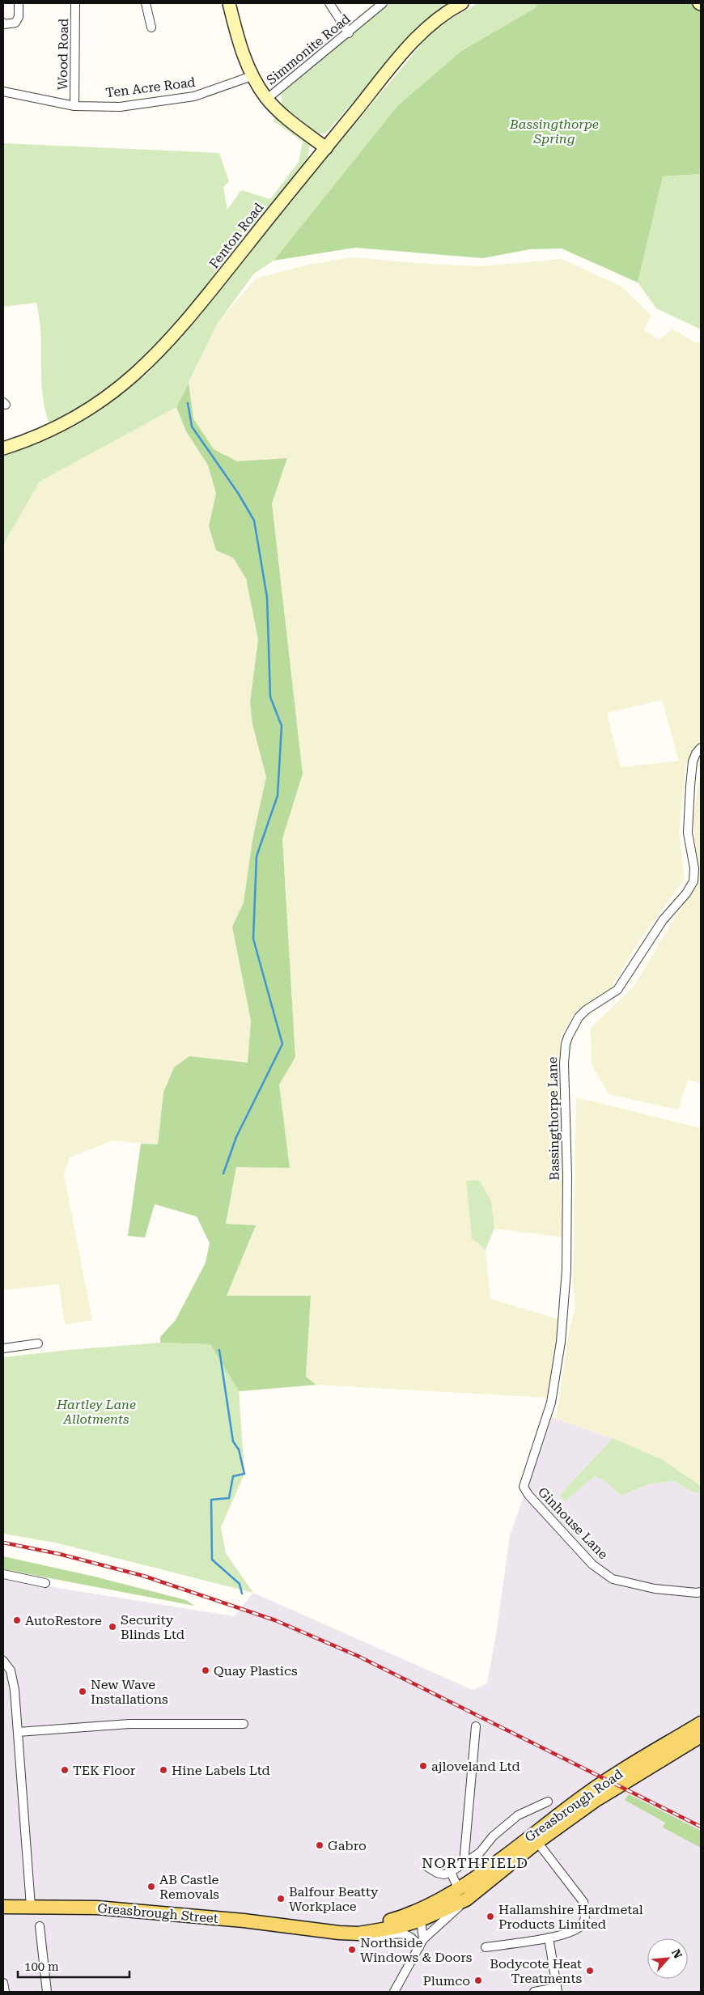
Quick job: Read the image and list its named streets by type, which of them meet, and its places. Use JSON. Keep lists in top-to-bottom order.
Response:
{
  "streets": {
    "main road": ["Greasbrough Road", "Greasbrough Street"],
    "street": [
      "Simmonite Road",
      "Wood Road",
      "Ten Acre Road",
      "Fenton Road",
      "Bassingthorpe Lane",
      "Ginhouse Lane"
    ]
  },
  "crossings": [
    ["Wood Road", "Ten Acre Road"],
    ["Bassingthorpe Lane", "Ginhouse Lane"],
    ["Greasbrough Road", "Greasbrough Street"]
  ],
  "districts": ["NORTHFIELD"],
  "parks": ["Bassingthorpe Spring", "Hartley Lane Allotments"],
  "places": [
    "AutoRestore",
    "Security Blinds Ltd",
    "Quay Plastics",
    "New Wave Installations",
    "ajloveland Ltd",
    "TEK Floor",
    "Hine Labels Ltd",
    "Gabro",
    "AB Castle Removals",
    "Balfour Beatty Workplace",
    "Hallamshire Hardmetal Products Limited",
    "Northside Windows & Doors",
    "Bodycote Heat Treatments",
    "Plumco"
  ],
  "scale_bar": "100 m",
  "north": "top right"
}
